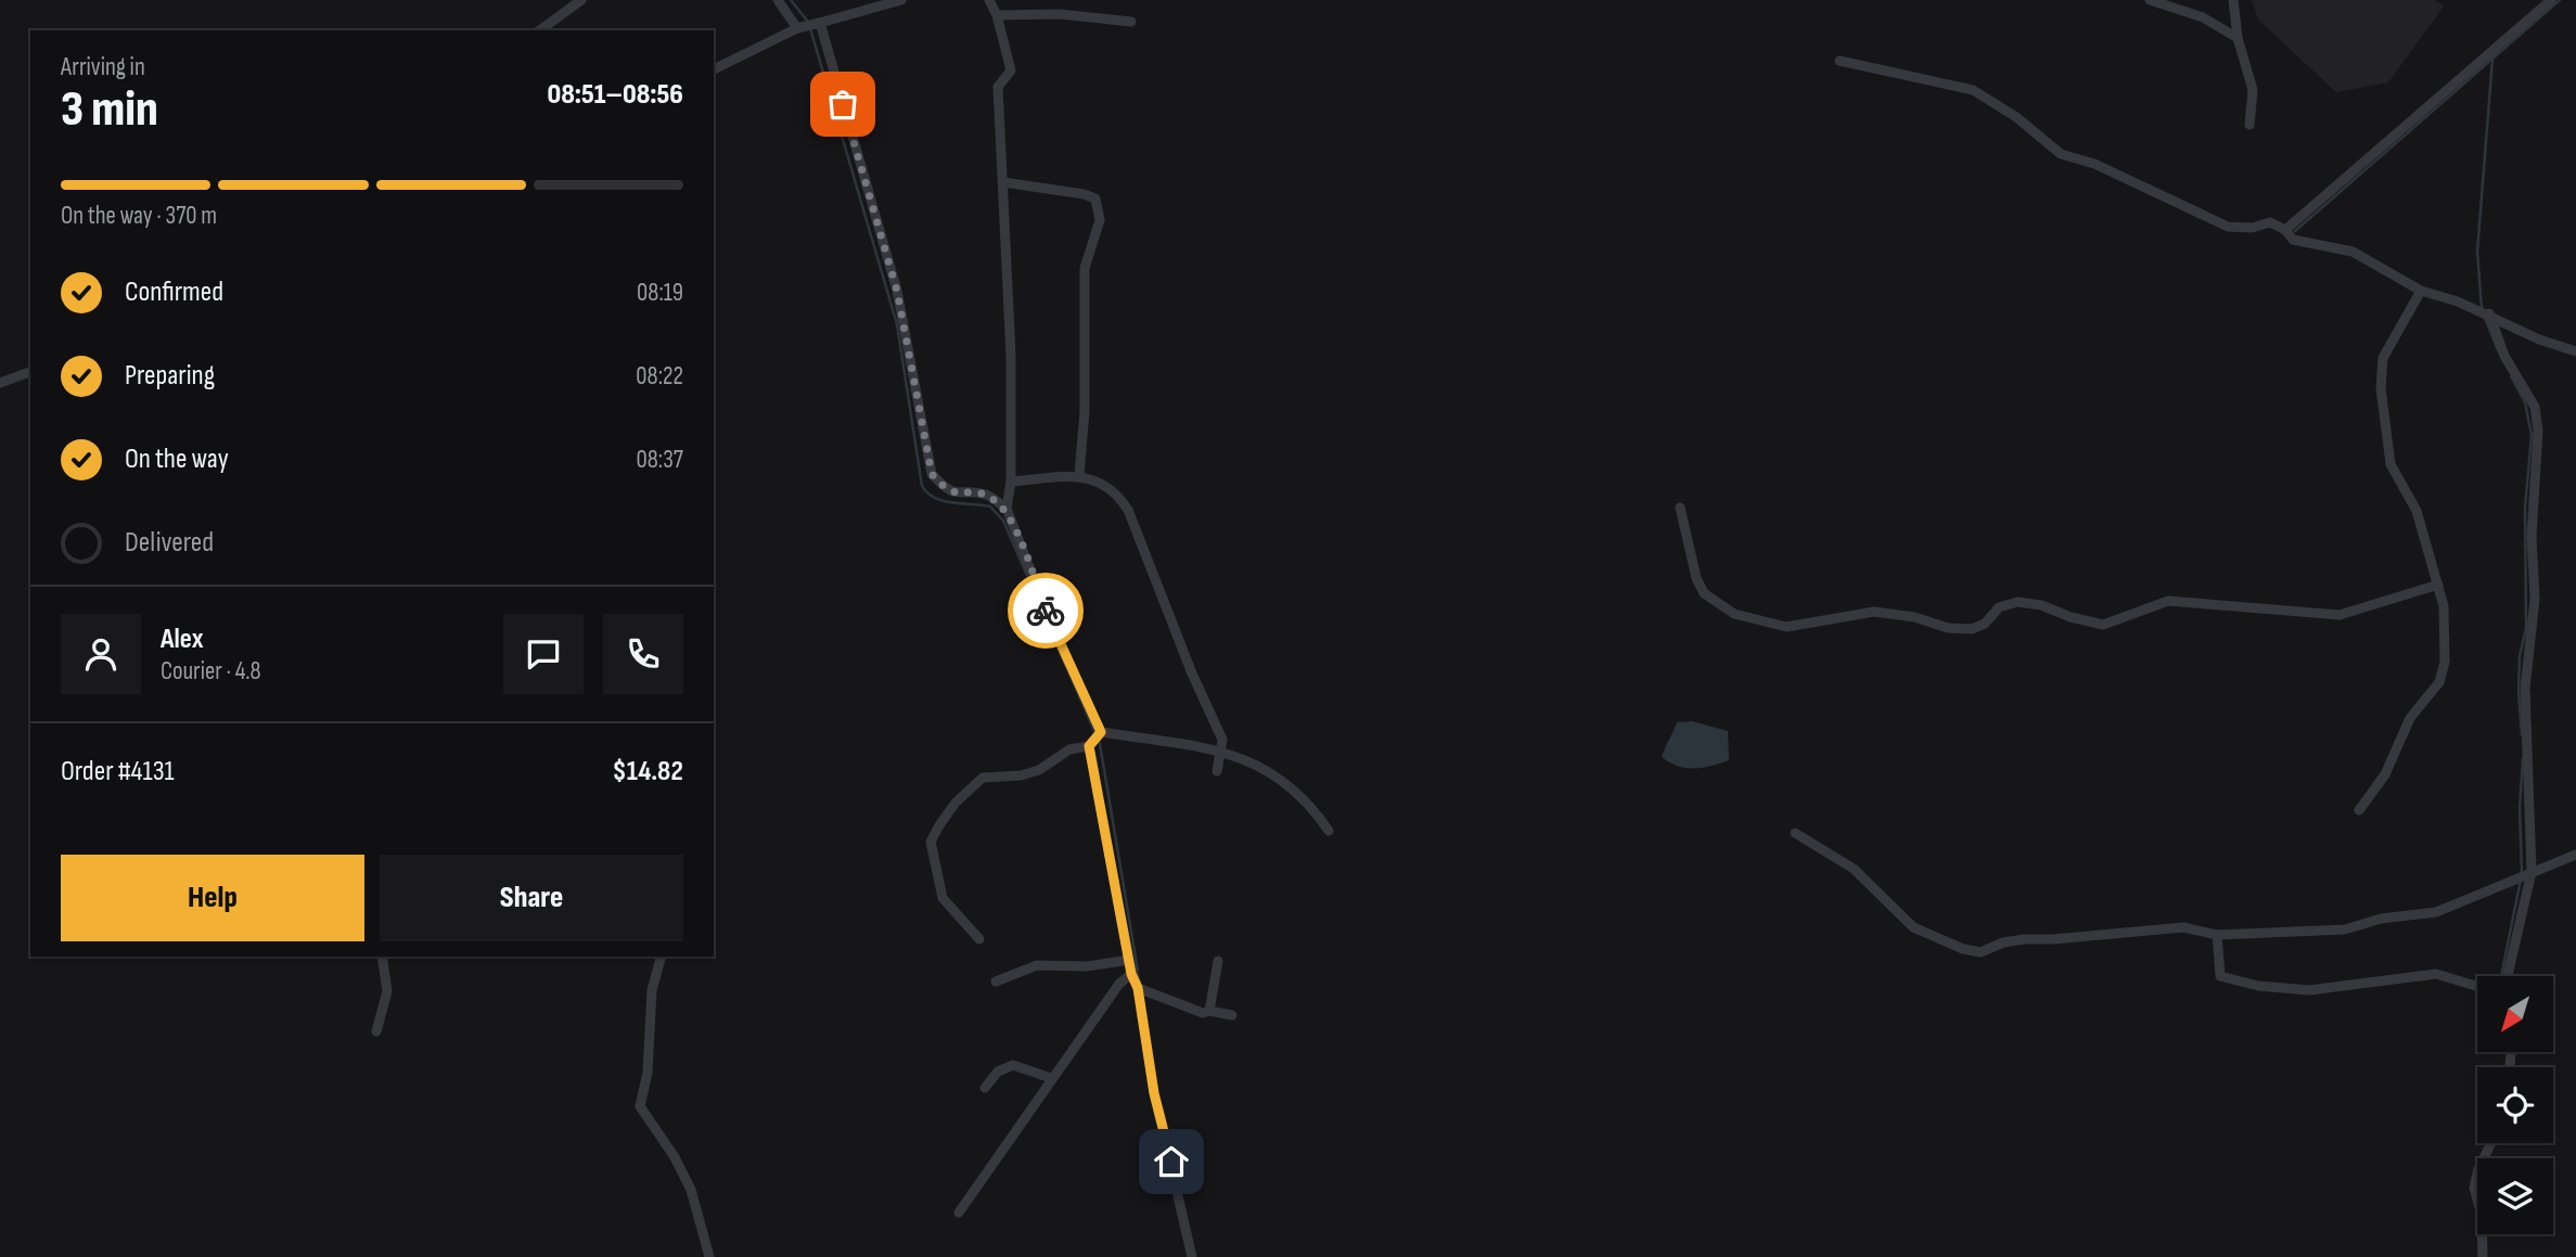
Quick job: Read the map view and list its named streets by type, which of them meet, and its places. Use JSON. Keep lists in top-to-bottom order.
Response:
{
  "north": "bottom left",
  "page": {
    "heading": ["3 min", "Arriving in", "08:51–08:56"],
    "panel": [
      "Alex",
      "Courier · 4.8",
      "Order #4131",
      "$14.82"
    ],
    "bar": "On the way · 370 m",
    "list": [
      ["Confirmed", "08:19"],
      ["Preparing", "08:22"],
      ["On the way", "08:37"],
      "Delivered"
    ],
    "buttons": ["Help", "Share"]
  }
}
